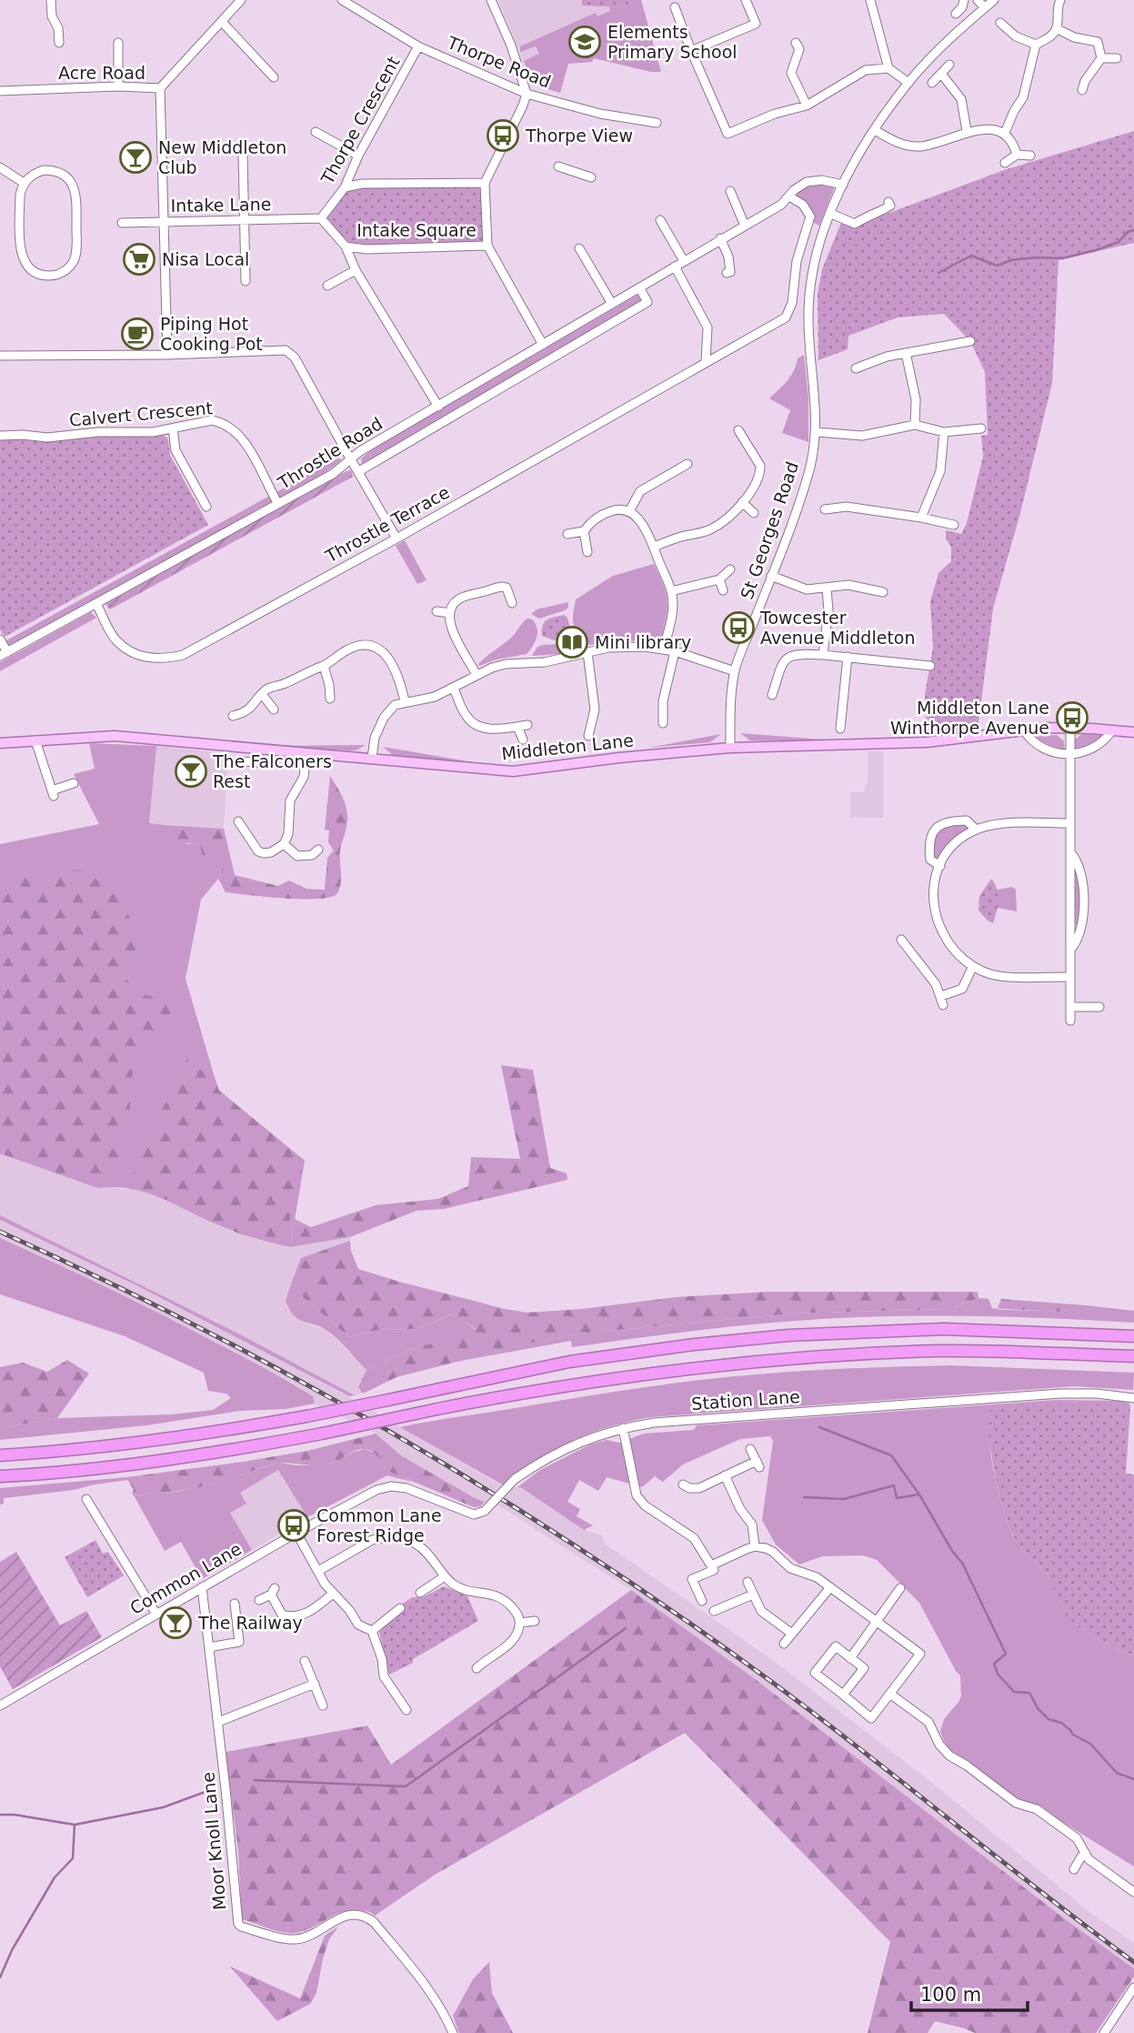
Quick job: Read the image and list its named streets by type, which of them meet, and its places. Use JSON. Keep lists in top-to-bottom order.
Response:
{
  "streets": {
    "main road": ["Middleton Lane"],
    "street": [
      "Thorpe Road",
      "Acre Road",
      "Thorpe Crescent",
      "Intake Lane",
      "Intake Square",
      "Calvert Crescent",
      "Throstle Road",
      "Throstle Terrace",
      "St Georges Road",
      "Station Lane",
      "Common Lane",
      "Moor Knoll Lane"
    ]
  },
  "crossings": [
    ["Thorpe Road", "Thorpe Crescent"],
    ["Thorpe Crescent", "Intake Lane"],
    ["Calvert Crescent", "Throstle Road"],
    ["Throstle Road", "Throstle Terrace"],
    ["Throstle Road", "St Georges Road"],
    ["St Georges Road", "Middleton Lane"],
    ["Station Lane", "Common Lane"],
    ["Common Lane", "Moor Knoll Lane"]
  ],
  "places": {
    "school or university": ["Elements Primary School"],
    "bus stop": [
      "Thorpe View",
      "Towcester Avenue Middleton",
      "Middleton Lane Winthorpe Avenue",
      "Common Lane Forest Ridge"
    ],
    "bar": ["New Middleton Club", "The Falconers Rest", "The Railway"],
    "supermarket": ["Nisa Local"],
    "cafe": ["Piping Hot Cooking Pot"],
    "library": ["Mini library"]
  },
  "scale_bar": "100 m"
}
